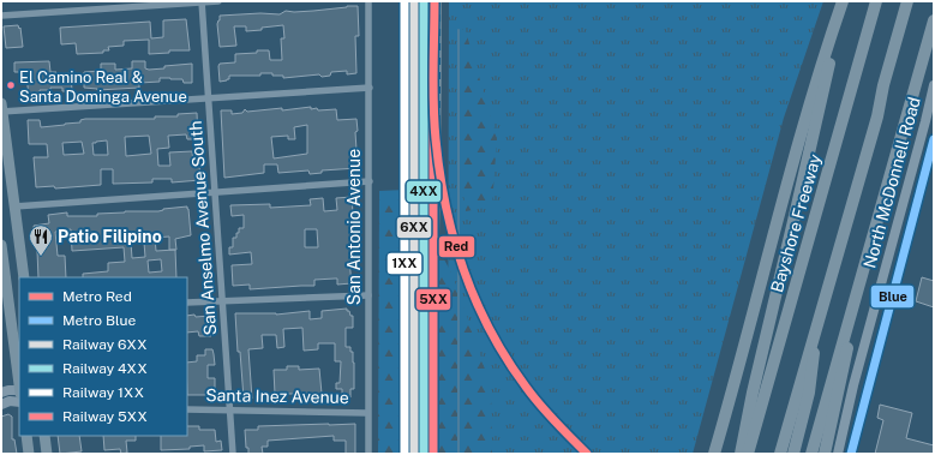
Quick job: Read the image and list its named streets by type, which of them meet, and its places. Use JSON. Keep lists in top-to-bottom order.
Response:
{
  "streets": {
    "highway": ["Bayshore Freeway"],
    "street": [
      "North McDonnell Road",
      "San Antonio Avenue",
      "San Anselmo Avenue South",
      "Santa Inez Avenue"
    ]
  },
  "crossings": [
    ["San Antonio Avenue", "Santa Inez Avenue"],
    ["San Anselmo Avenue South", "Santa Inez Avenue"]
  ],
  "places": {
    "other": ["El Camino Real & Santa Dominga Avenue"],
    "restaurant": ["Patio Filipino"]
  },
  "lines": [
    "metro line Red",
    "rail line 6XX",
    "rail line 4XX",
    "rail line 1XX",
    "rail line 5XX",
    "metro line Blue"
  ],
  "legend": [
    "Metro Red",
    "Metro Blue",
    "Railway 6XX",
    "Railway 4XX",
    "Railway 1XX",
    "Railway 5XX"
  ]
}
